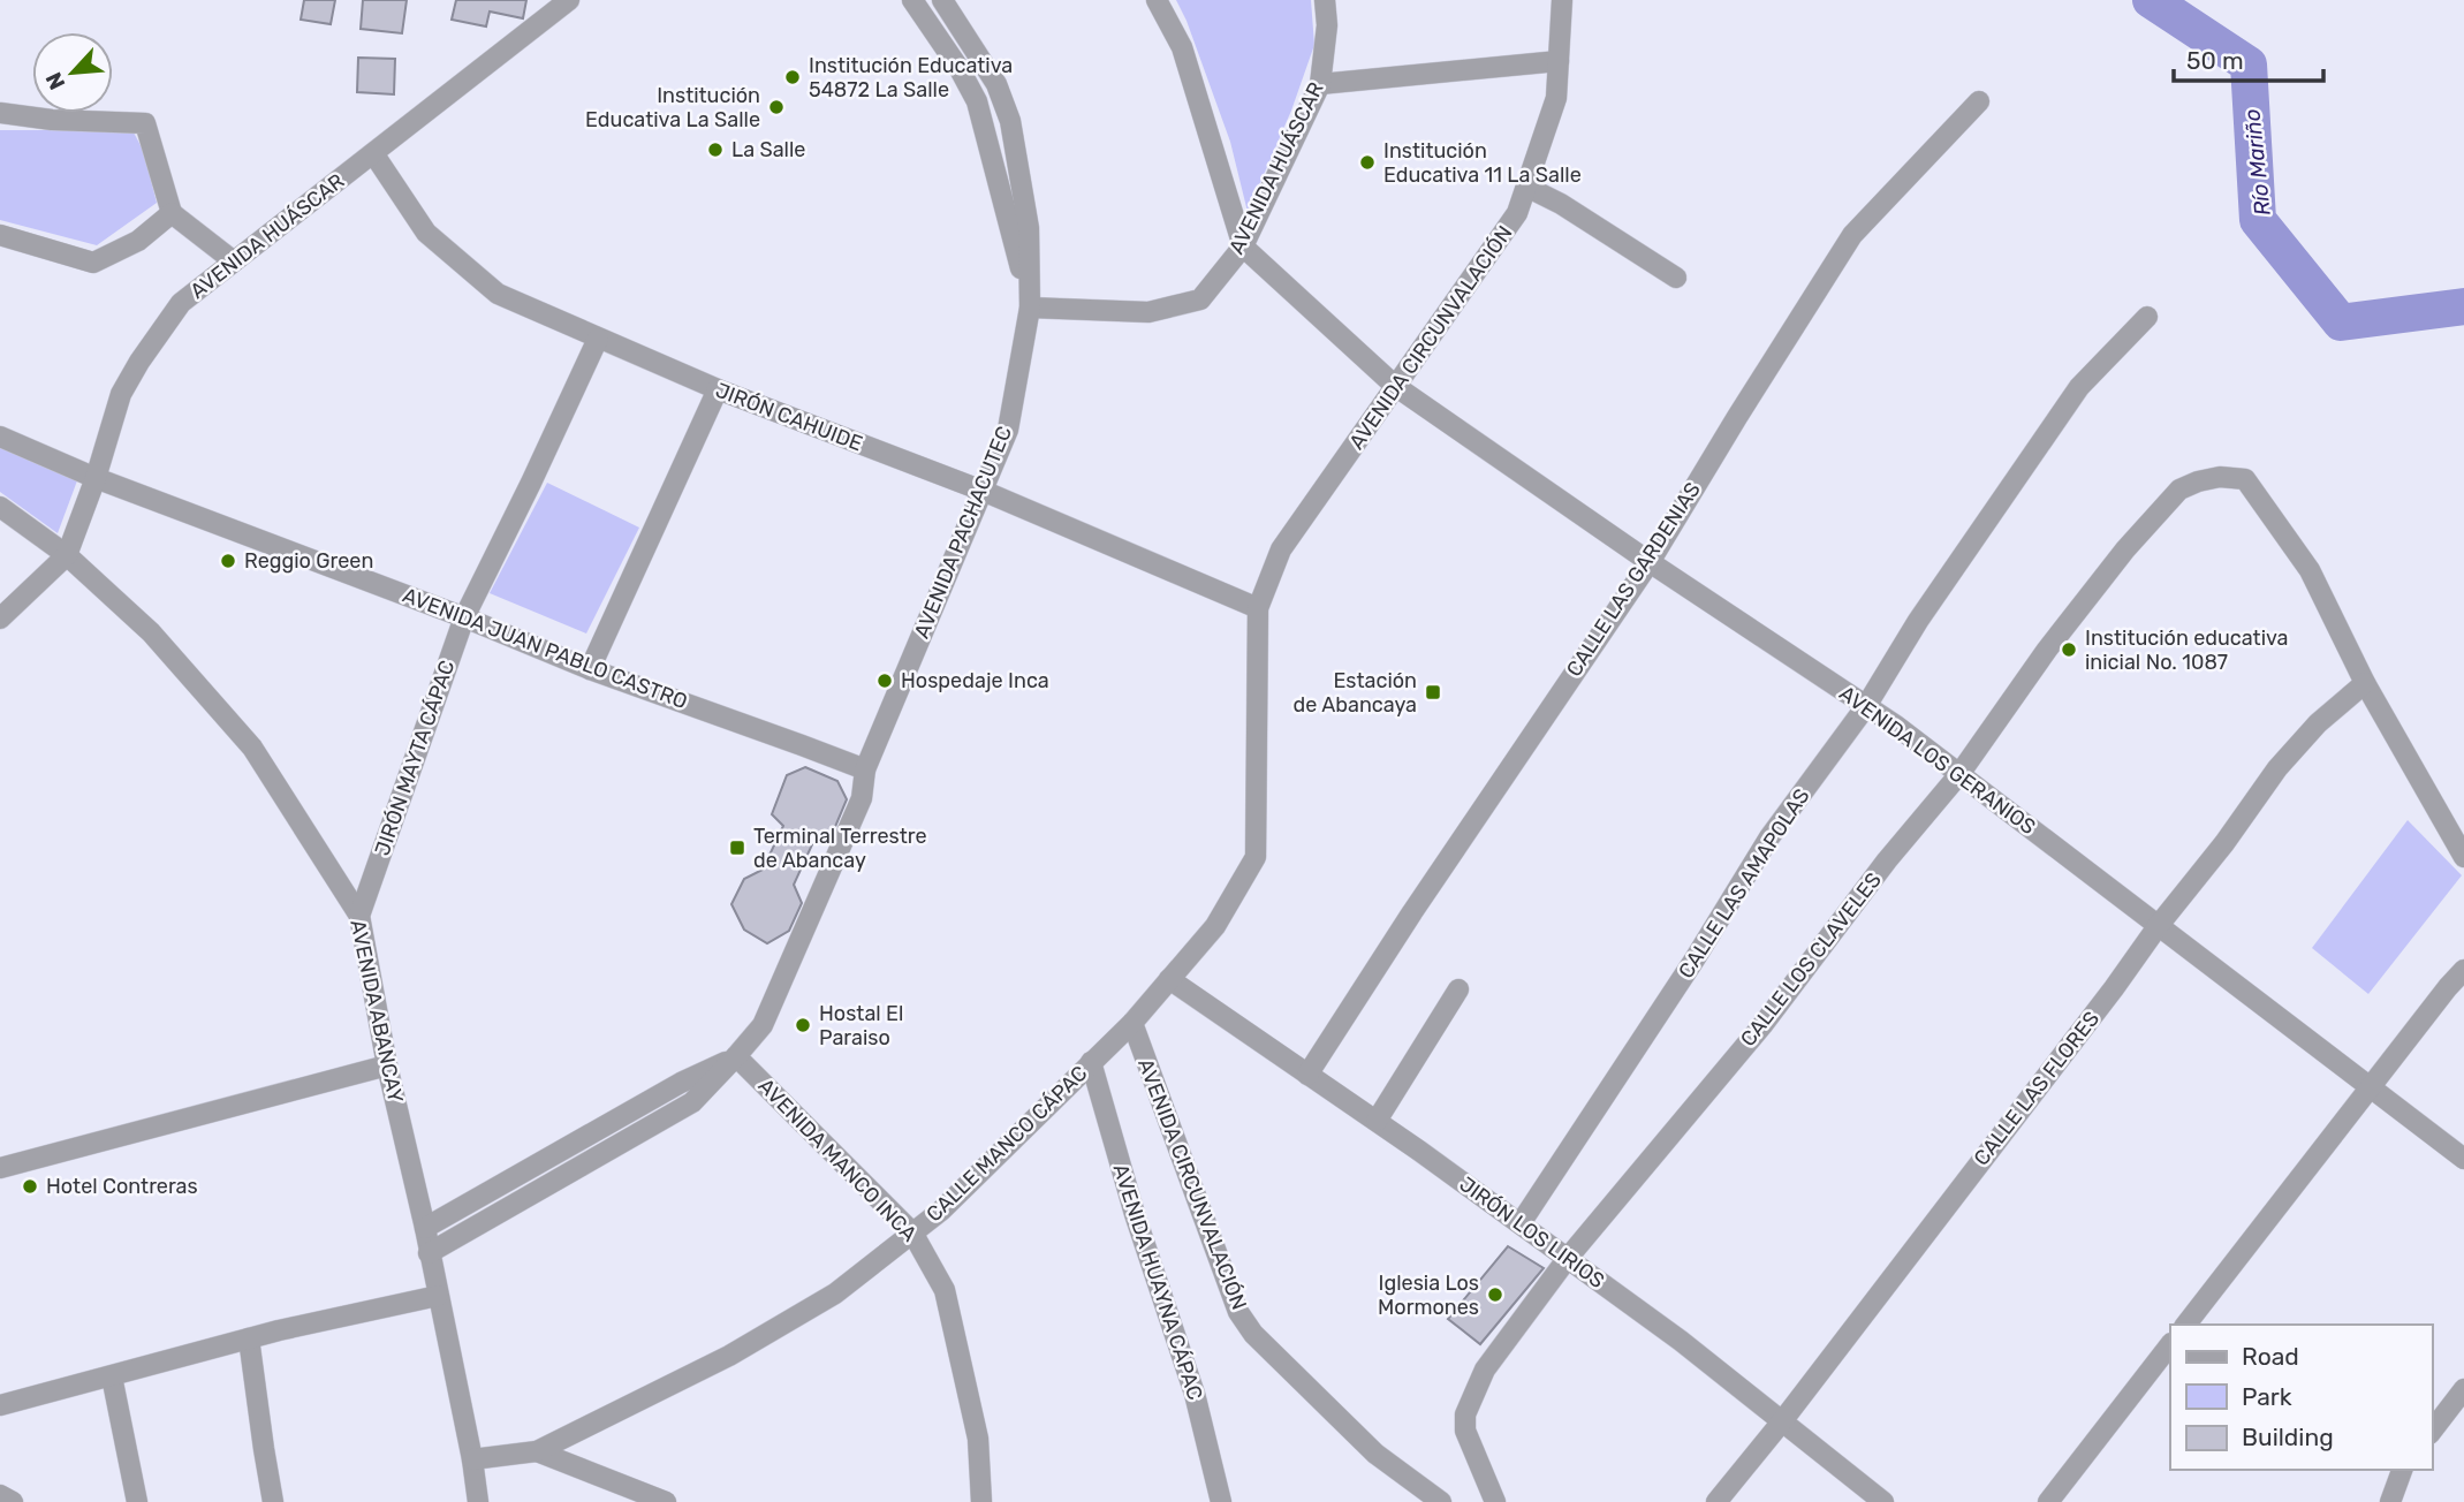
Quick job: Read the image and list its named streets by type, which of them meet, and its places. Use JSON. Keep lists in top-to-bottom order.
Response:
{
  "streets": {
    "street": [
      "AVENIDA HUÁSCAR",
      "AVENIDA CIRCUNVALACIÓN",
      "JIRÓN CAHUIDE",
      "AVENIDA PACHACUTEC",
      "CALLE LAS GARDENIAS",
      "AVENIDA JUAN PABLO CASTRO",
      "JIRÓN MAYTA CÁPAC",
      "AVENIDA LOS GERANIOS",
      "CALLE LAS AMAPOLAS",
      "CALLE LOS CLAVELES",
      "AVENIDA ABANCAY",
      "CALLE LAS FLORES",
      "CALLE MANCO CÁPAC",
      "AVENIDA MANCO INCA",
      "JIRÓN LOS LIRIOS",
      "AVENIDA HUAYNA CÁPAC"
    ]
  },
  "crossings": [
    ["AVENIDA HUÁSCAR", "JIRÓN CAHUIDE"],
    ["AVENIDA HUÁSCAR", "AVENIDA PACHACUTEC"],
    ["AVENIDA HUÁSCAR", "AVENIDA JUAN PABLO CASTRO"],
    ["AVENIDA HUÁSCAR", "AVENIDA LOS GERANIOS"],
    ["AVENIDA HUÁSCAR", "AVENIDA ABANCAY"],
    ["AVENIDA CIRCUNVALACIÓN", "JIRÓN CAHUIDE"],
    ["AVENIDA CIRCUNVALACIÓN", "AVENIDA LOS GERANIOS"],
    ["AVENIDA CIRCUNVALACIÓN", "CALLE MANCO CÁPAC"],
    ["JIRÓN CAHUIDE", "AVENIDA PACHACUTEC"],
    ["JIRÓN CAHUIDE", "JIRÓN MAYTA CÁPAC"],
    ["JIRÓN CAHUIDE", "CALLE MANCO CÁPAC"],
    ["AVENIDA PACHACUTEC", "AVENIDA JUAN PABLO CASTRO"],
    ["AVENIDA PACHACUTEC", "AVENIDA ABANCAY"],
    ["AVENIDA PACHACUTEC", "AVENIDA MANCO INCA"],
    ["CALLE LAS GARDENIAS", "AVENIDA LOS GERANIOS"],
    ["CALLE LAS GARDENIAS", "JIRÓN LOS LIRIOS"],
    ["AVENIDA JUAN PABLO CASTRO", "JIRÓN MAYTA CÁPAC"],
    ["JIRÓN MAYTA CÁPAC", "AVENIDA ABANCAY"],
    ["AVENIDA LOS GERANIOS", "CALLE LAS AMAPOLAS"],
    ["AVENIDA LOS GERANIOS", "CALLE LOS CLAVELES"],
    ["AVENIDA LOS GERANIOS", "CALLE LAS FLORES"],
    ["CALLE LAS AMAPOLAS", "JIRÓN LOS LIRIOS"],
    ["CALLE LOS CLAVELES", "CALLE LAS FLORES"],
    ["CALLE LOS CLAVELES", "JIRÓN LOS LIRIOS"],
    ["AVENIDA ABANCAY", "CALLE MANCO CÁPAC"],
    ["CALLE LAS FLORES", "JIRÓN LOS LIRIOS"],
    ["CALLE MANCO CÁPAC", "AVENIDA MANCO INCA"],
    ["CALLE MANCO CÁPAC", "JIRÓN LOS LIRIOS"],
    ["CALLE MANCO CÁPAC", "AVENIDA HUAYNA CÁPAC"]
  ],
  "water": ["Río Mariño"],
  "places": {
    "other": [
      "Institución Educativa 54872 La Salle",
      "Institución Educativa La Salle",
      "La Salle",
      "Institución Educativa 11 La Salle",
      "Reggio Green",
      "Institución educativa inicial No. 1087",
      "Hospedaje Inca",
      "Hostal El Paraiso",
      "Hotel Contreras",
      "Iglesia Los Mormones"
    ],
    "transit": ["Estación de Abancaya", "Terminal Terrestre de Abancay"]
  },
  "legend": ["Road", "Park", "Building"],
  "scale_bar": "50 m",
  "north": "bottom left"
}
